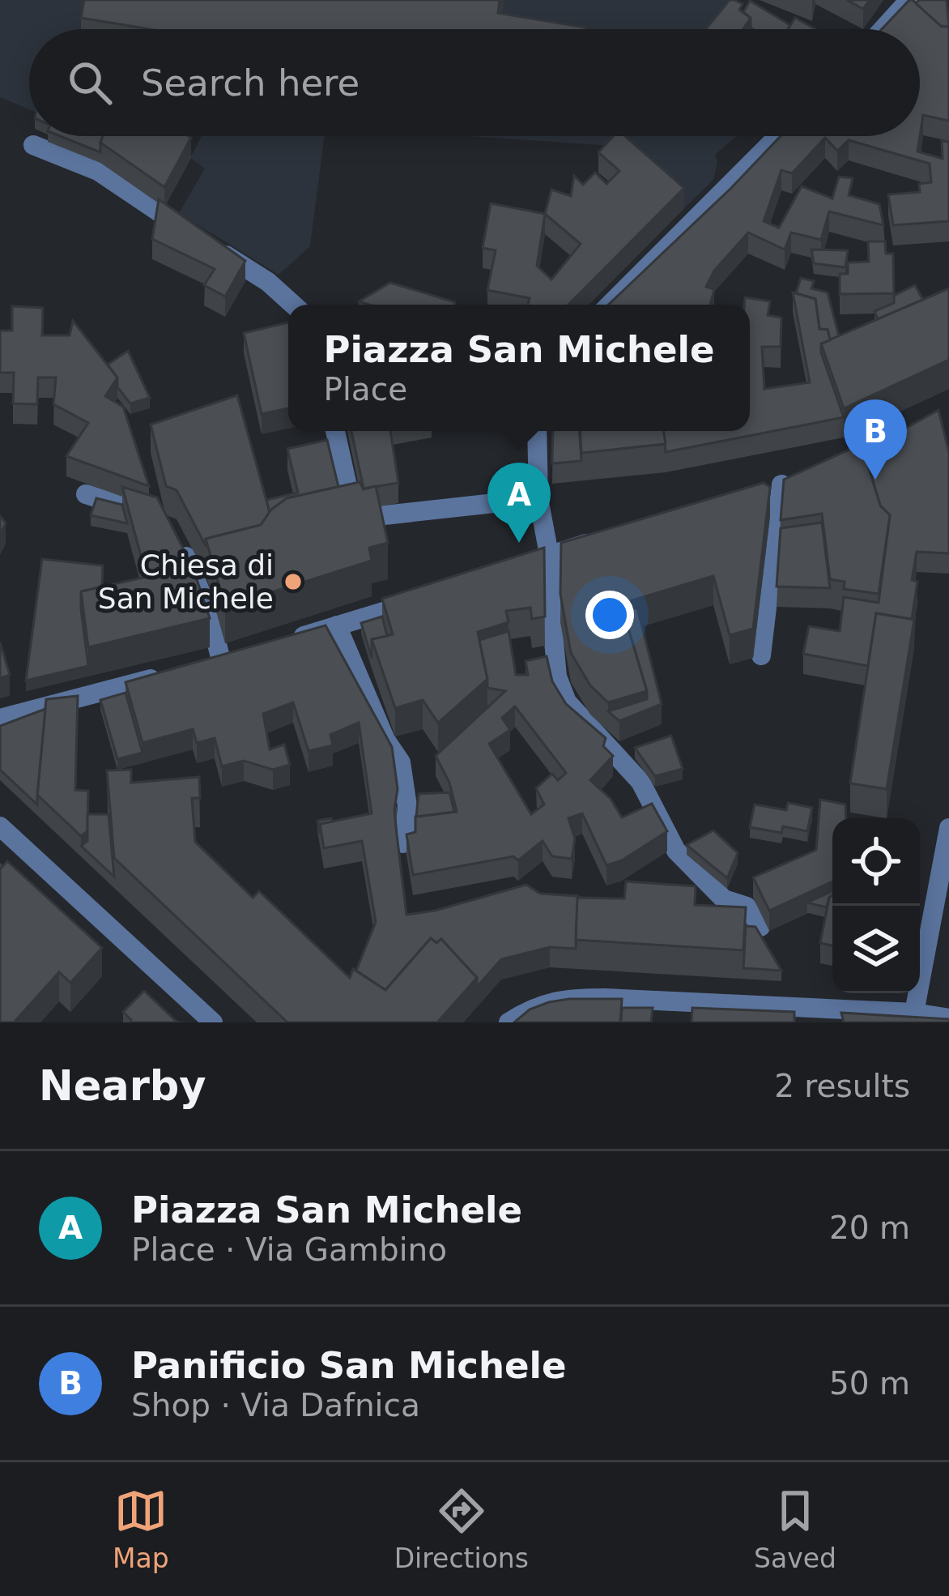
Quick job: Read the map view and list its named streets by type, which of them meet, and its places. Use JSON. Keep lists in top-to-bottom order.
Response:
{
  "places": ["Chiesa di San Michele"],
  "page": {
    "search": "Search here",
    "popup": ["Piazza San Michele", "Place"],
    "pins": ["B", "A"],
    "heading": ["Nearby", "2 results"],
    "list": [
      {
        "mark": "A",
        "name": "Piazza San Michele",
        "note": "Place · Via Gambino",
        "value": "20 m"
      },
      {
        "mark": "B",
        "name": "Panificio San Michele",
        "note": "Shop · Via Dafnica",
        "value": "50 m"
      }
    ],
    "nav": ["Map", "Directions", "Saved"]
  }
}
